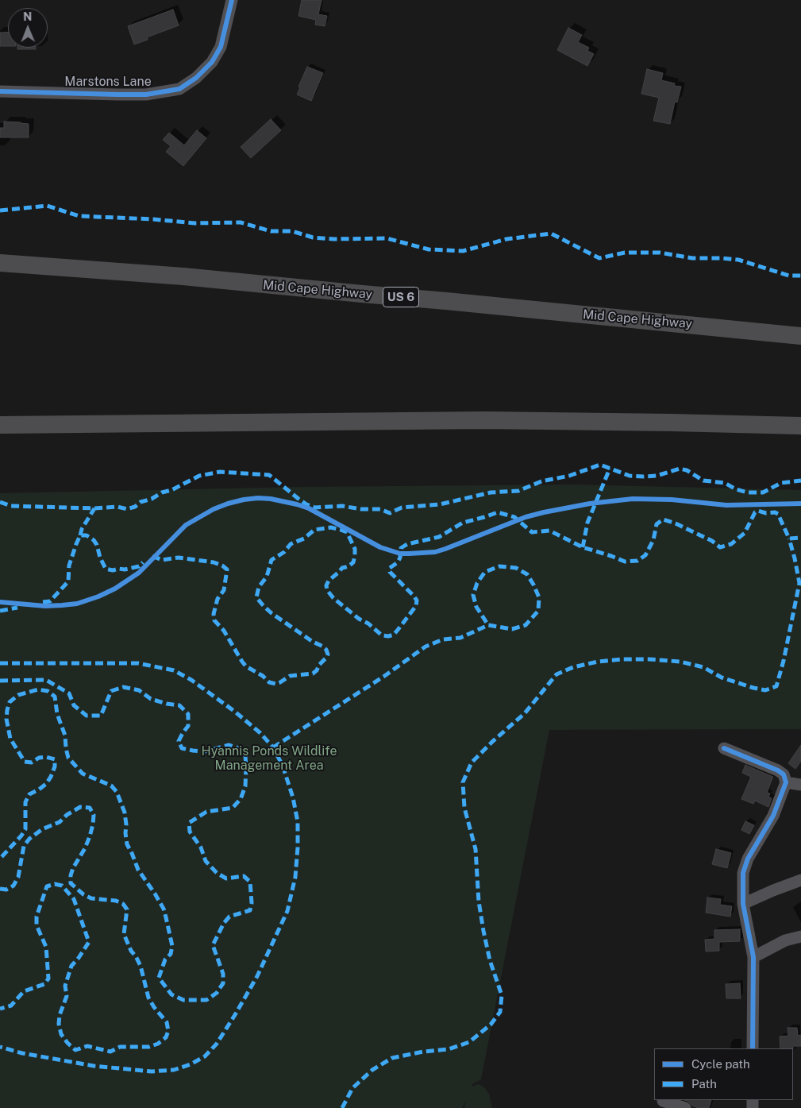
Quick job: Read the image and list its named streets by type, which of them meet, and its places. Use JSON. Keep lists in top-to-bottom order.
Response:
{
  "streets": {
    "highway": ["Mid Cape Highway", "US 6"],
    "street": ["Marstons Lane"]
  },
  "parks": ["Hyannis Ponds Wildlife Management Area"],
  "legend": ["Cycle path", "Path"],
  "north": "top"
}
